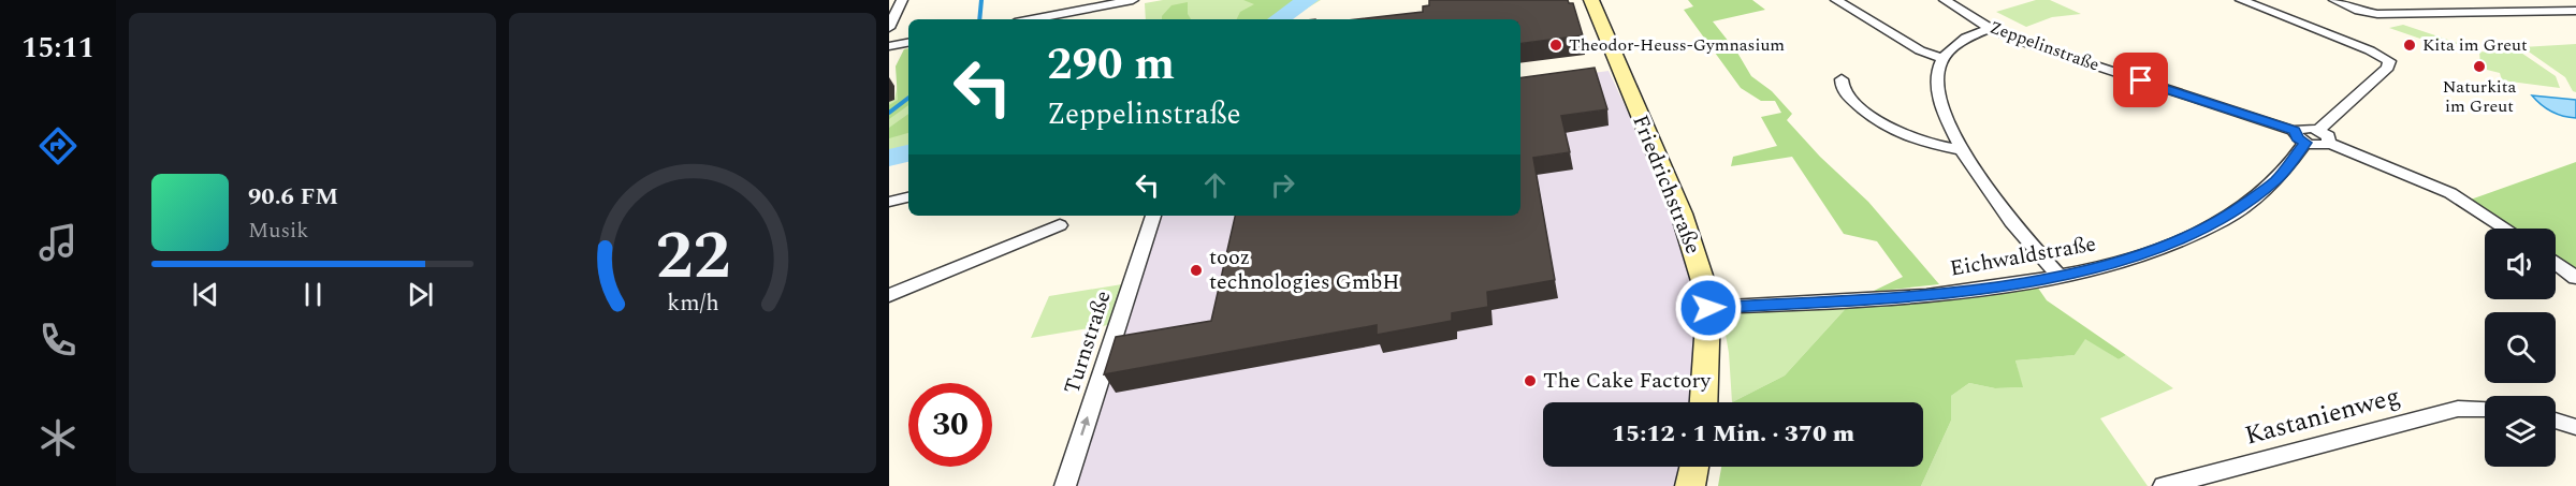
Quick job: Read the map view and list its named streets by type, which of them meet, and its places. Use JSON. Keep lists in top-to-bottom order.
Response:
{
  "streets": {
    "main road": ["Friedrichstraße"],
    "street": [
      "Zeppelinstraße",
      "Eichwaldstraße",
      "Turnstraße",
      "Kastanienweg"
    ]
  },
  "crossings": [
    ["Zeppelinstraße", "Eichwaldstraße"],
    ["Friedrichstraße", "Eichwaldstraße"]
  ],
  "one_way": ["Turnstraße"],
  "places": [
    "Theodor-Heuss-Gymnasium",
    "Kita im Greut",
    "Naturkita im Greut",
    "tooz technologies GmbH",
    "The Cake Factory"
  ],
  "page": {
    "tabs": "15:11",
    "turn": ["290 m", "Zeppelinstraße"],
    "song": ["90.6 FM", "Musik"],
    "limit": "30",
    "trip": "15:12 · 1 Min. · 370 m",
    "gauge": ["22", "km/h"]
  }
}
